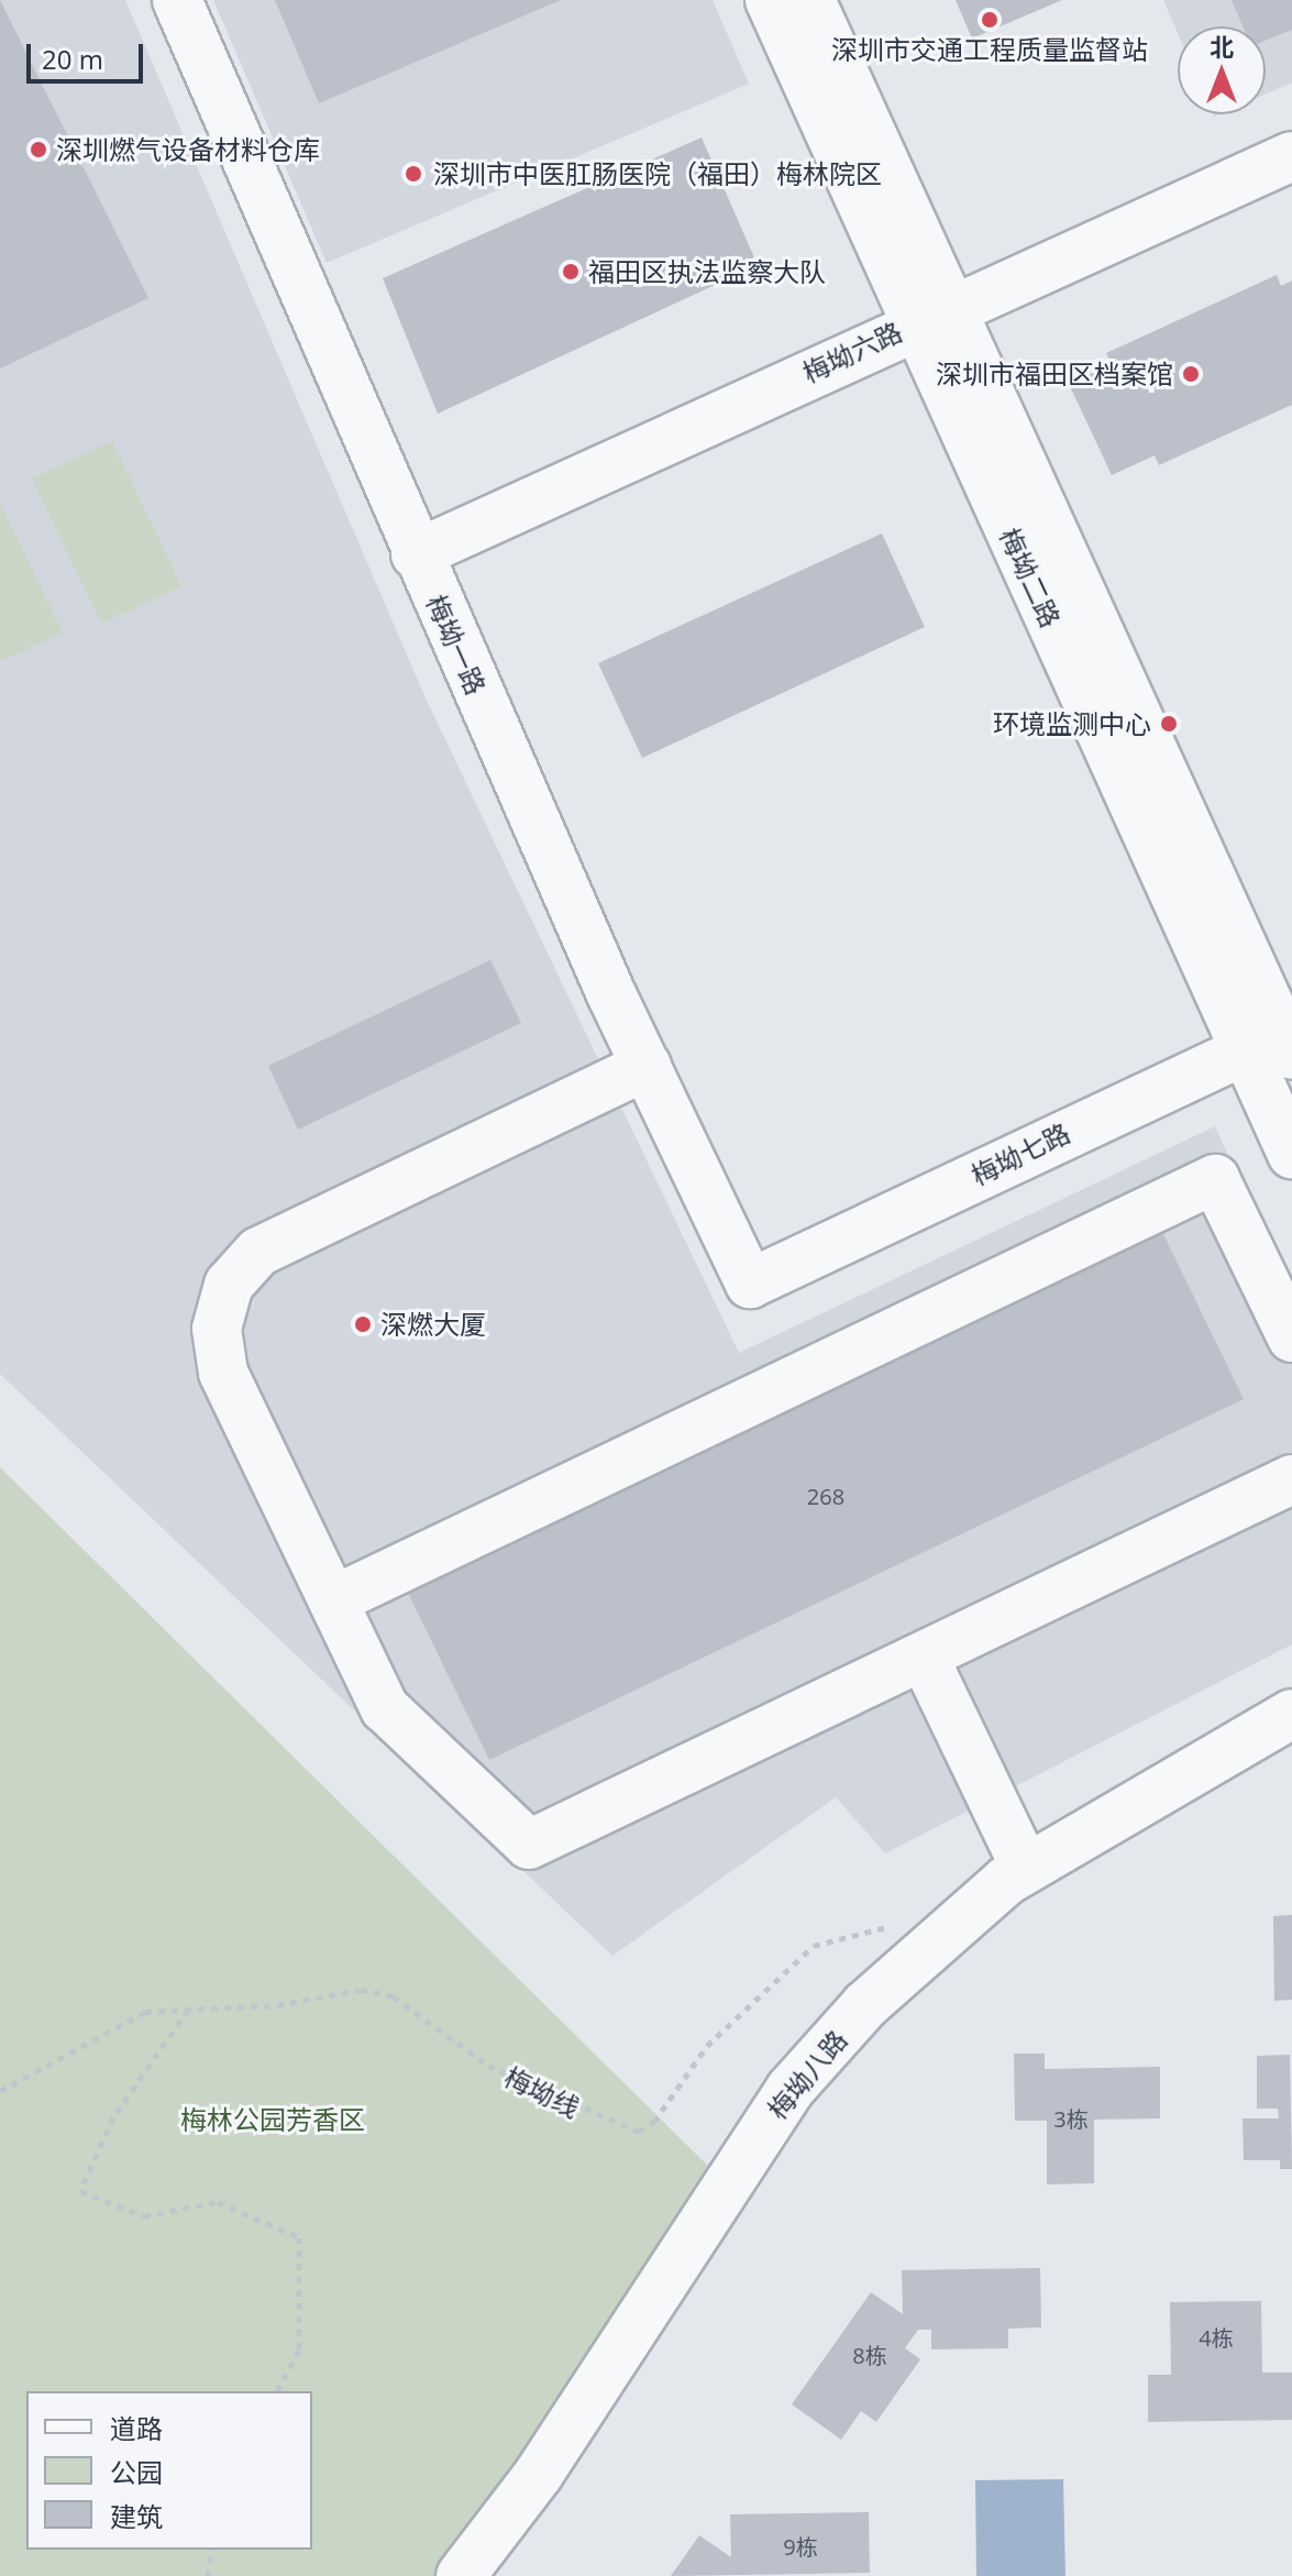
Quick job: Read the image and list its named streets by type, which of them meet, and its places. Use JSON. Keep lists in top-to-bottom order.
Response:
{
  "streets": {
    "street": [
      "梅坳六路",
      "梅坳二路",
      "梅坳一路",
      "梅坳七路",
      "梅坳八路"
    ],
    "path": ["梅坳线"]
  },
  "crossings": [
    ["梅坳六路", "梅坳二路"],
    ["梅坳六路", "梅坳一路"],
    ["梅坳二路", "梅坳七路"],
    ["梅坳一路", "梅坳七路"]
  ],
  "parks": ["梅林公园芳香区"],
  "places": [
    "深圳市交通工程质量监督站",
    "深圳燃气设备材料仓库",
    "深圳市中医肛肠医院（福田）梅林院区",
    "福田区执法监察大队",
    "深圳市福田区档案馆",
    "环境监测中心",
    "深燃大厦"
  ],
  "house_numbers": [
    "268",
    "3栋",
    "4栋",
    "8栋",
    "9栋"
  ],
  "legend": ["道路", "公园", "建筑"],
  "scale_bar": "20 m",
  "north": "top"
}
